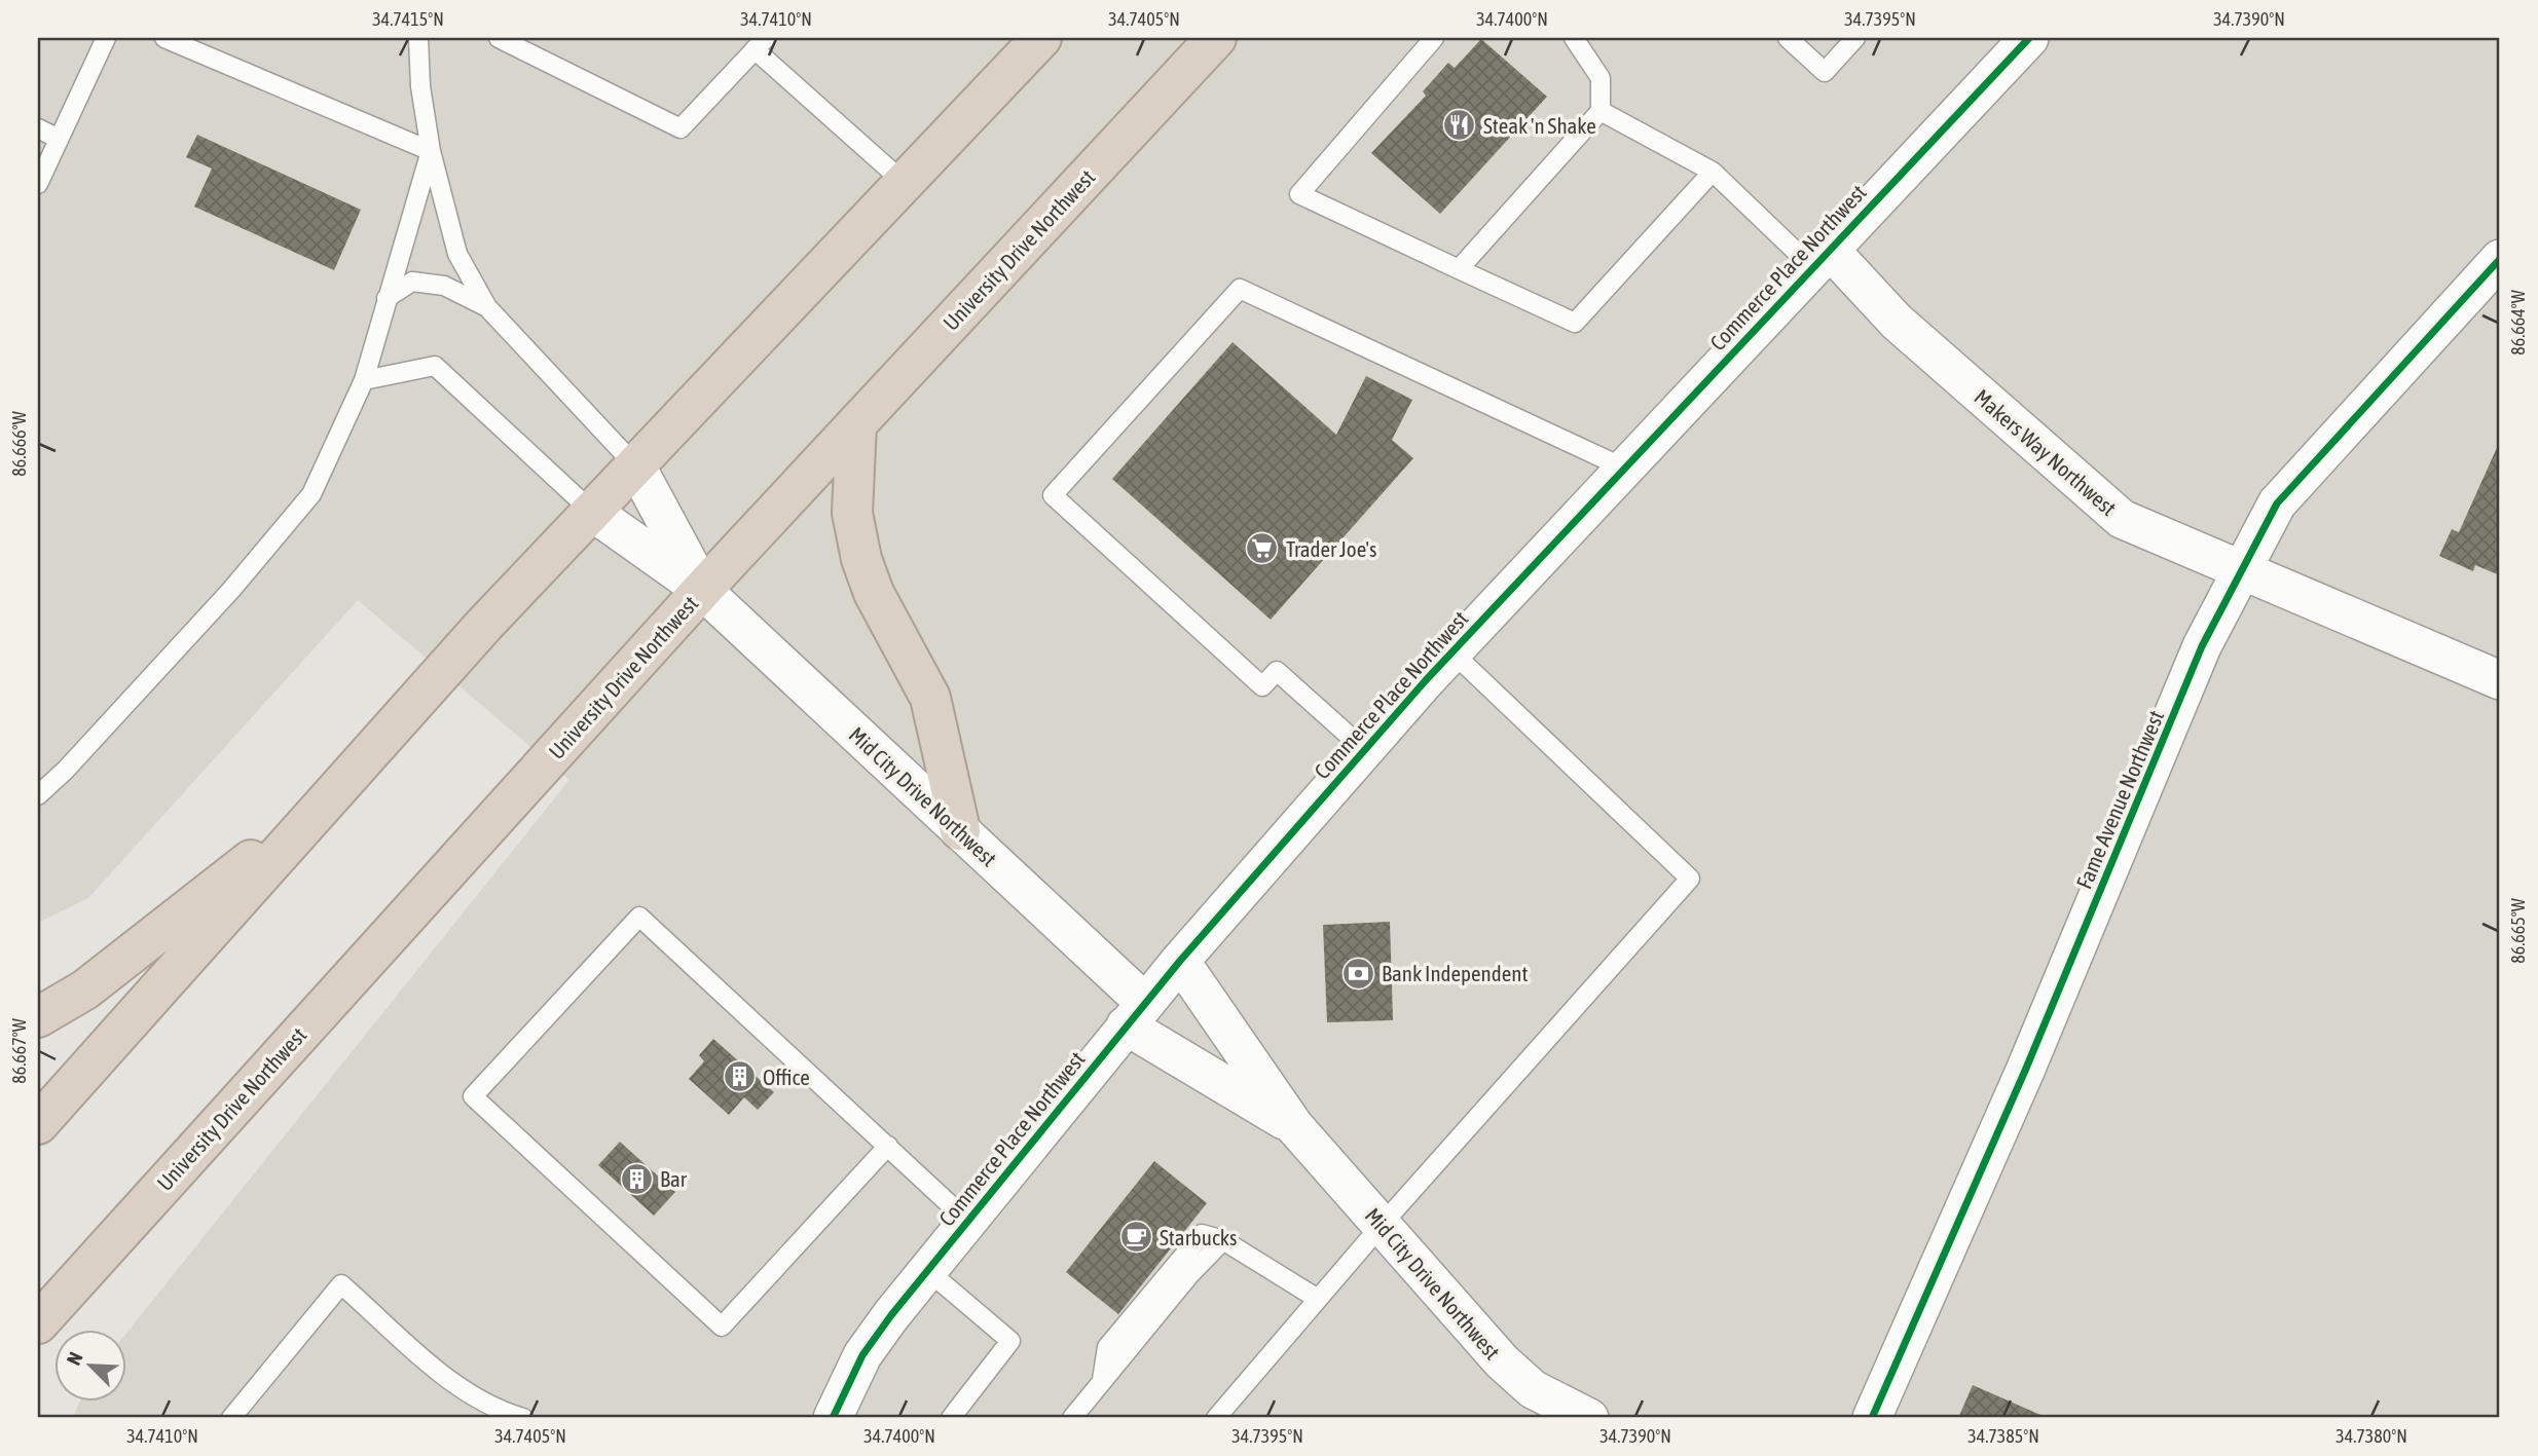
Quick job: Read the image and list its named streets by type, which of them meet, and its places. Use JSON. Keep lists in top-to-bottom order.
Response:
{
  "streets": {
    "highway": ["University Drive Northwest"],
    "street": [
      "Commerce Place Northwest",
      "Makers Way Northwest",
      "Mid City Drive Northwest",
      "Fame Avenue Northwest"
    ]
  },
  "crossings": [
    ["University Drive Northwest", "Mid City Drive Northwest"],
    ["Commerce Place Northwest", "Makers Way Northwest"],
    ["Commerce Place Northwest", "Mid City Drive Northwest"],
    ["Makers Way Northwest", "Fame Avenue Northwest"]
  ],
  "places": {
    "restaurant": ["Steak 'n Shake"],
    "supermarket": ["Trader Joe's"],
    "bank": ["Bank Independent"],
    "building": ["Office", "Bar"],
    "cafe": ["Starbucks"]
  },
  "north": "top left",
  "coordinates": [
    "34.7415°N",
    "34.7410°N",
    "34.7405°N",
    "34.7400°N",
    "34.7395°N",
    "34.7390°N",
    "86.664°W",
    "86.666°W",
    "86.665°W",
    "86.667°W",
    "34.7385°N",
    "34.7380°N"
  ]
}
